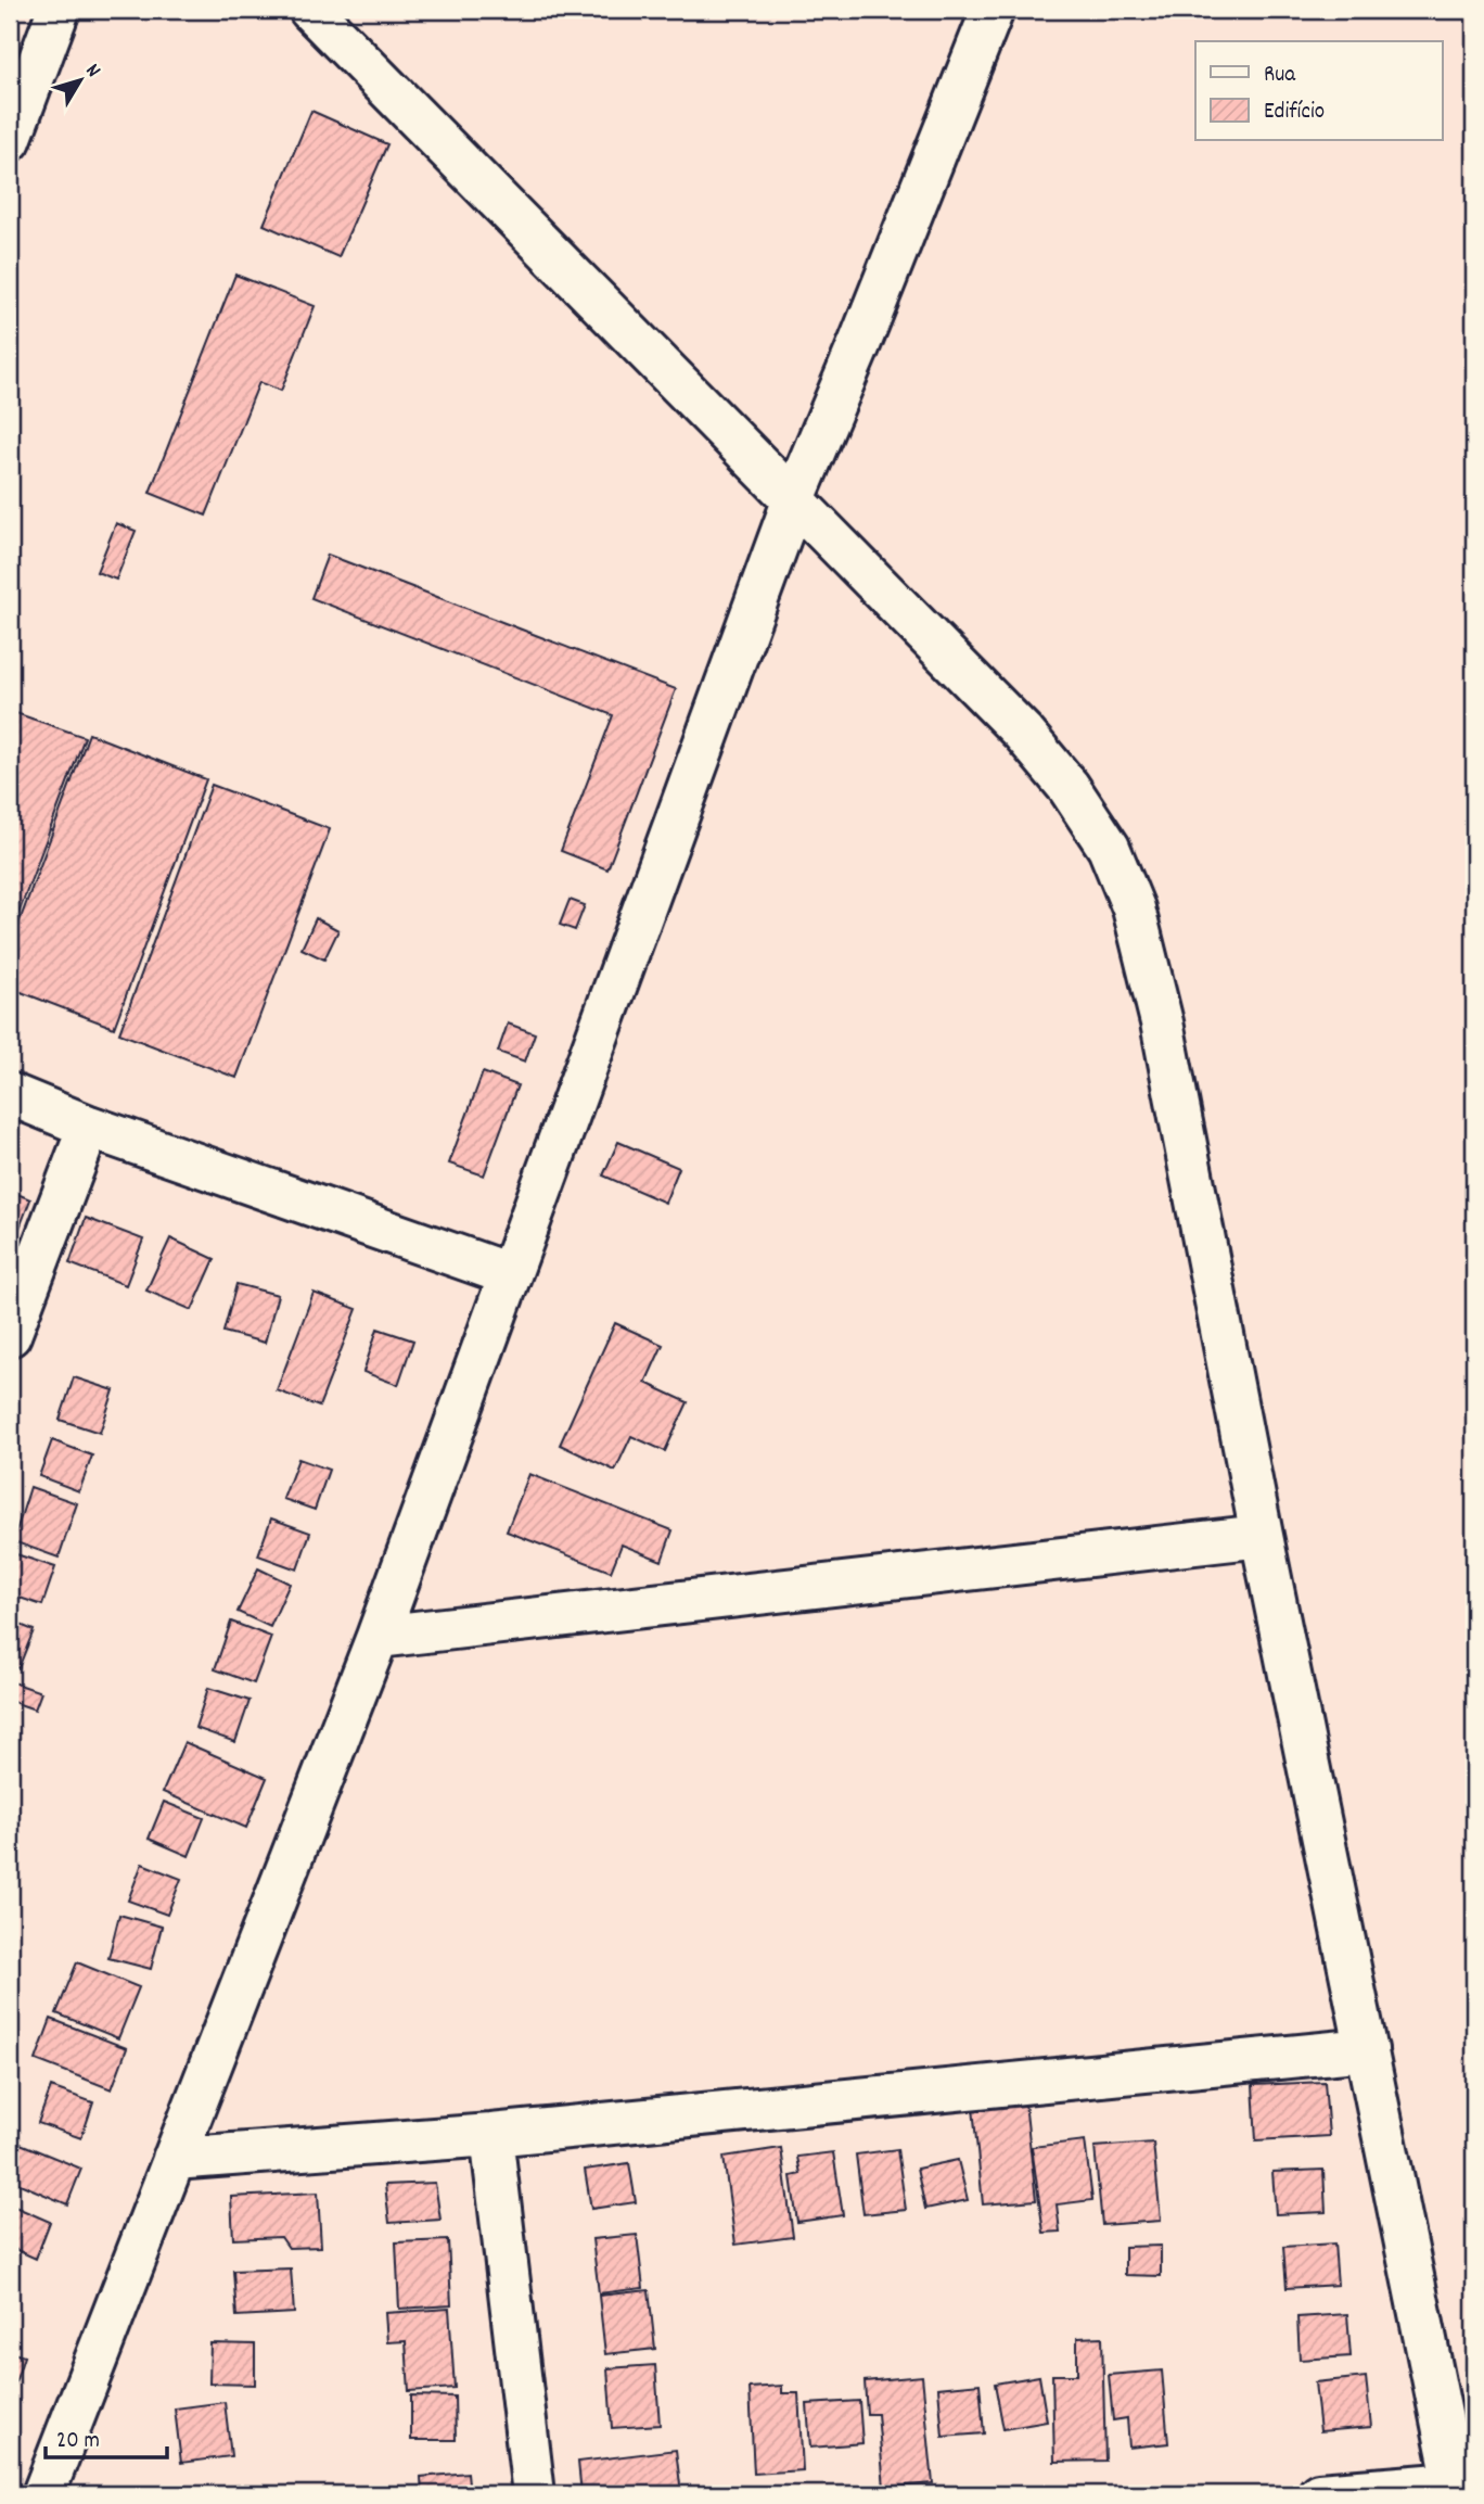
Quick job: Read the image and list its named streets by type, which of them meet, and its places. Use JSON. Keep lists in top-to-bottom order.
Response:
{
  "legend": ["Rua", "Edifício"],
  "scale_bar": "20 m",
  "north": "top right"
}
